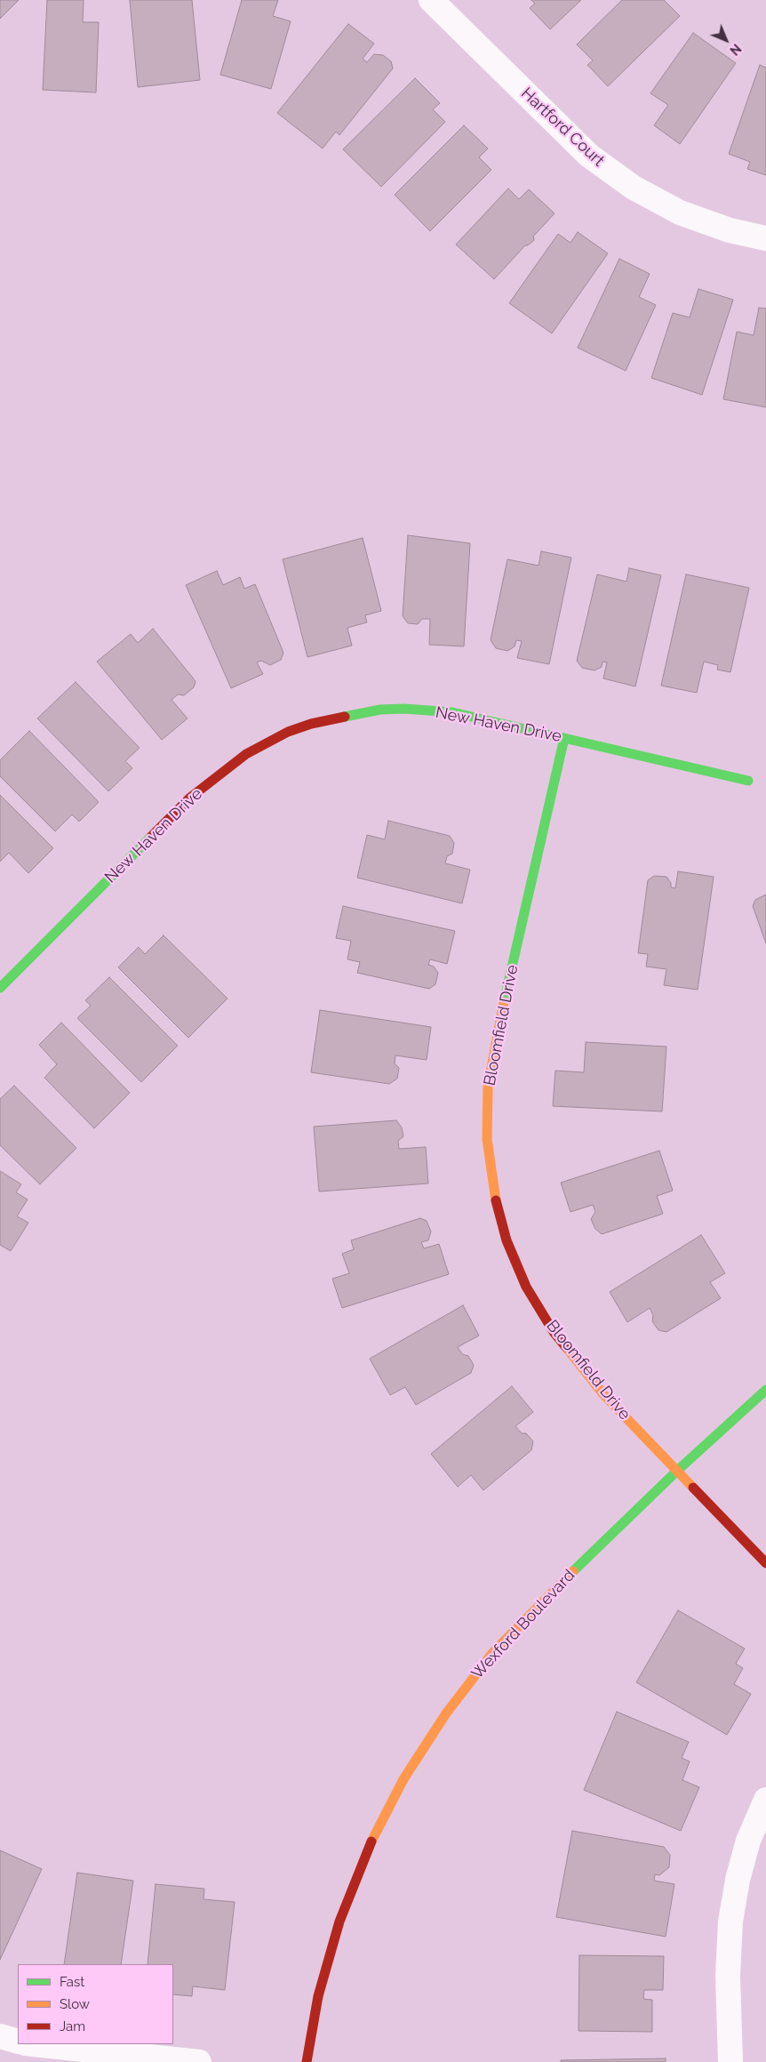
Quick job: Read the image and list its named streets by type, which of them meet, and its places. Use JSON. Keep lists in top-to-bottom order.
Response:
{
  "streets": {
    "street": [
      "Hartford Court",
      "New Haven Drive",
      "Bloomfield Drive",
      "Wexford Boulevard"
    ]
  },
  "crossings": [
    ["New Haven Drive", "Bloomfield Drive"],
    ["Bloomfield Drive", "Wexford Boulevard"]
  ],
  "legend": ["Fast", "Slow", "Jam"],
  "north": "bottom right"
}
